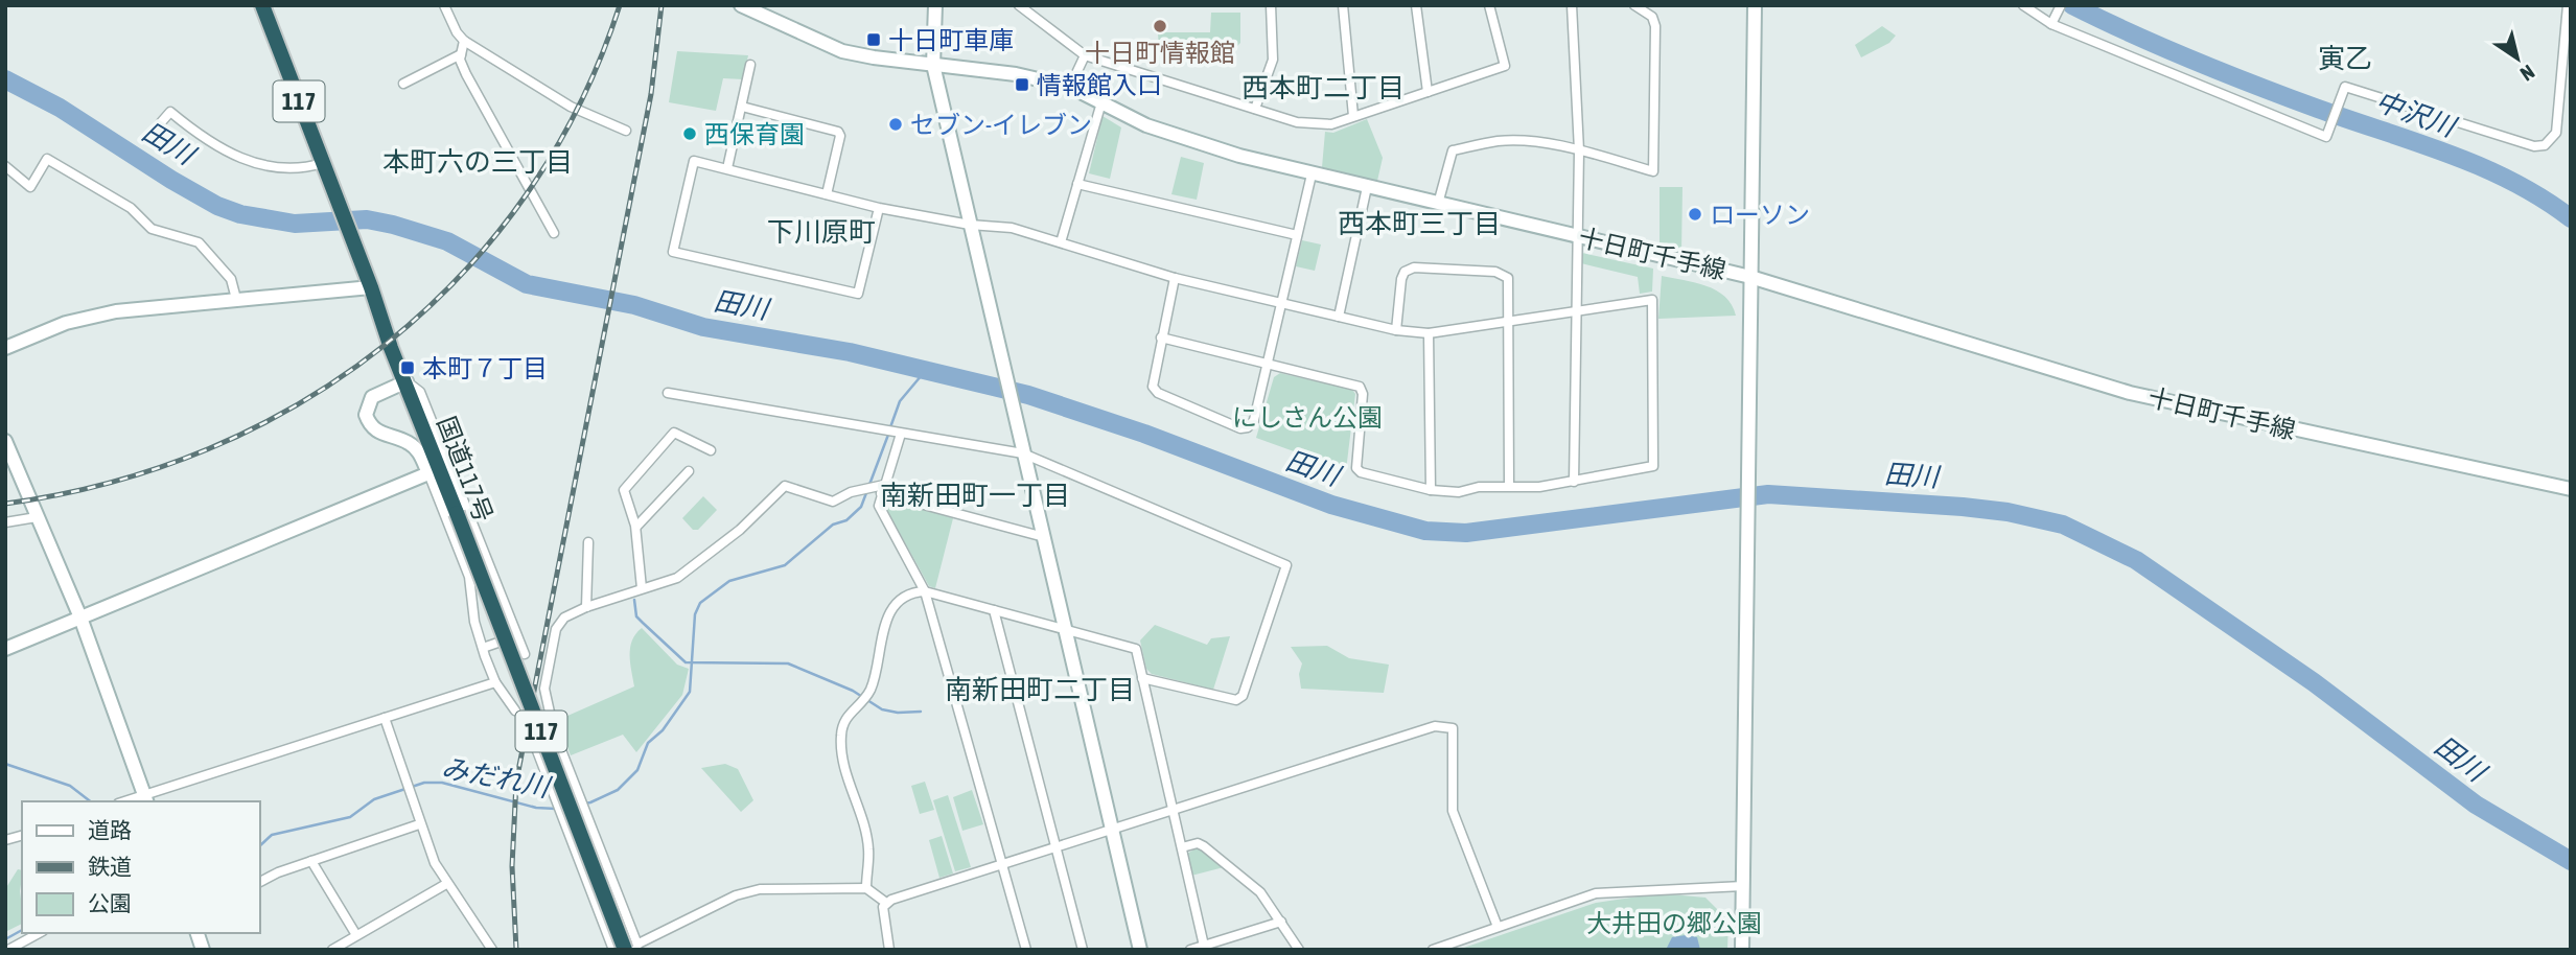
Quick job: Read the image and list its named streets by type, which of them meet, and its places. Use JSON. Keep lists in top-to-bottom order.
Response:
{
  "streets": {
    "highway": ["117", "国道117号"],
    "street": ["十日町千手線"]
  },
  "districts": [
    "寅乙",
    "西本町二丁目",
    "本町六の三丁目",
    "西本町三丁目",
    "下川原町",
    "南新田町一丁目",
    "南新田町二丁目"
  ],
  "water": ["中沢川", "田川", "みだれ川"],
  "parks": ["にしさん公園", "大井田の郷公園"],
  "places": {
    "other": [
      "十日町情報館",
      "セブン-イレブン",
      "西保育園",
      "ローソン"
    ],
    "transit": ["十日町車庫", "情報館入口", "本町７丁目"]
  },
  "legend": ["道路", "鉄道", "公園"],
  "north": "bottom right"
}
